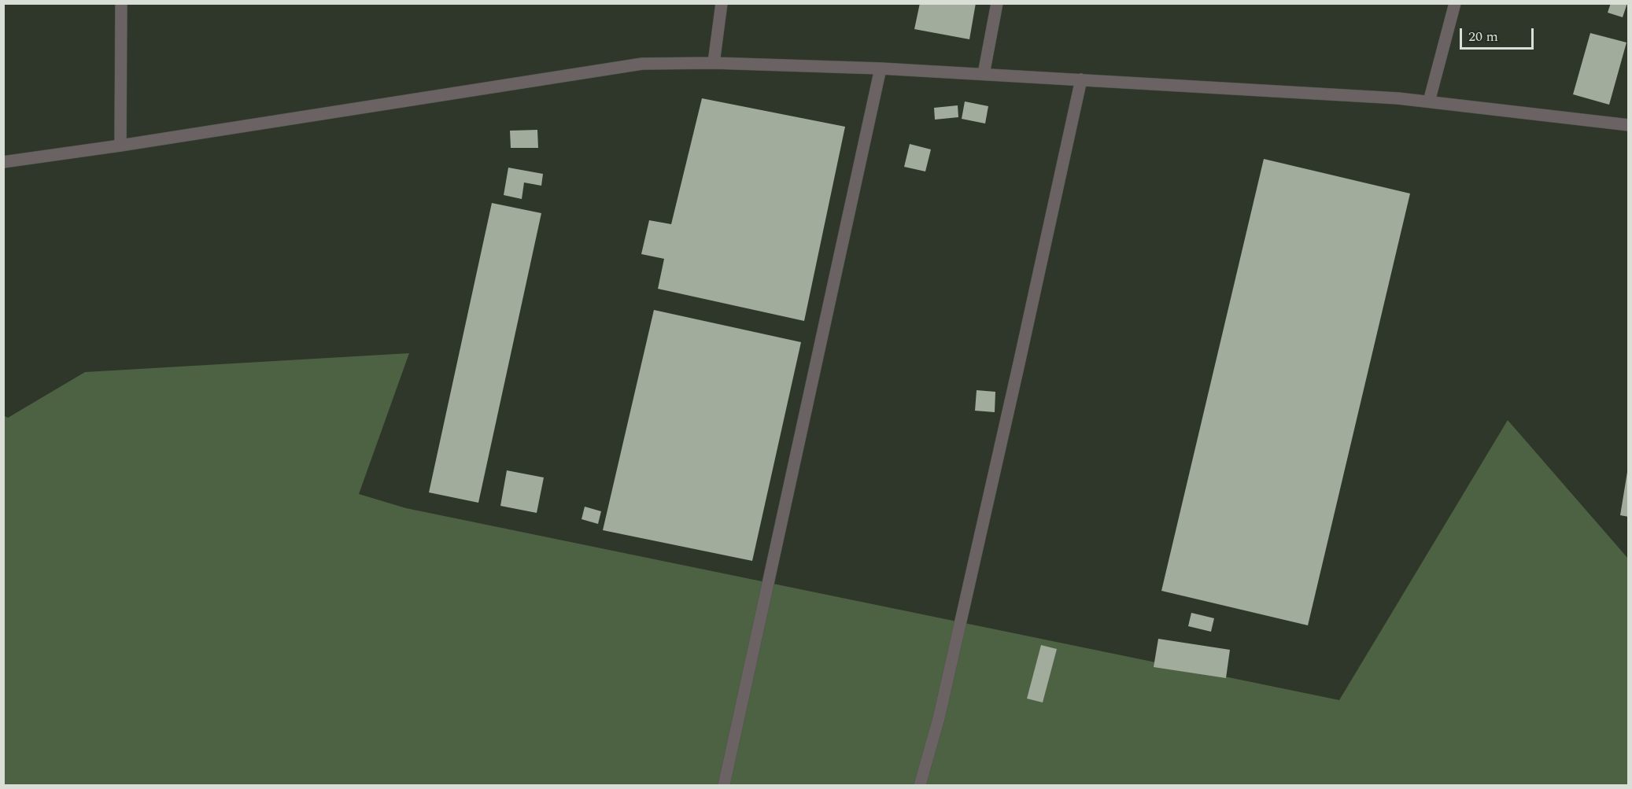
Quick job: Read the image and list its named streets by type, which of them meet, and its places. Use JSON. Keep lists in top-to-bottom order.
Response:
{
  "scale_bar": "20 m"
}
